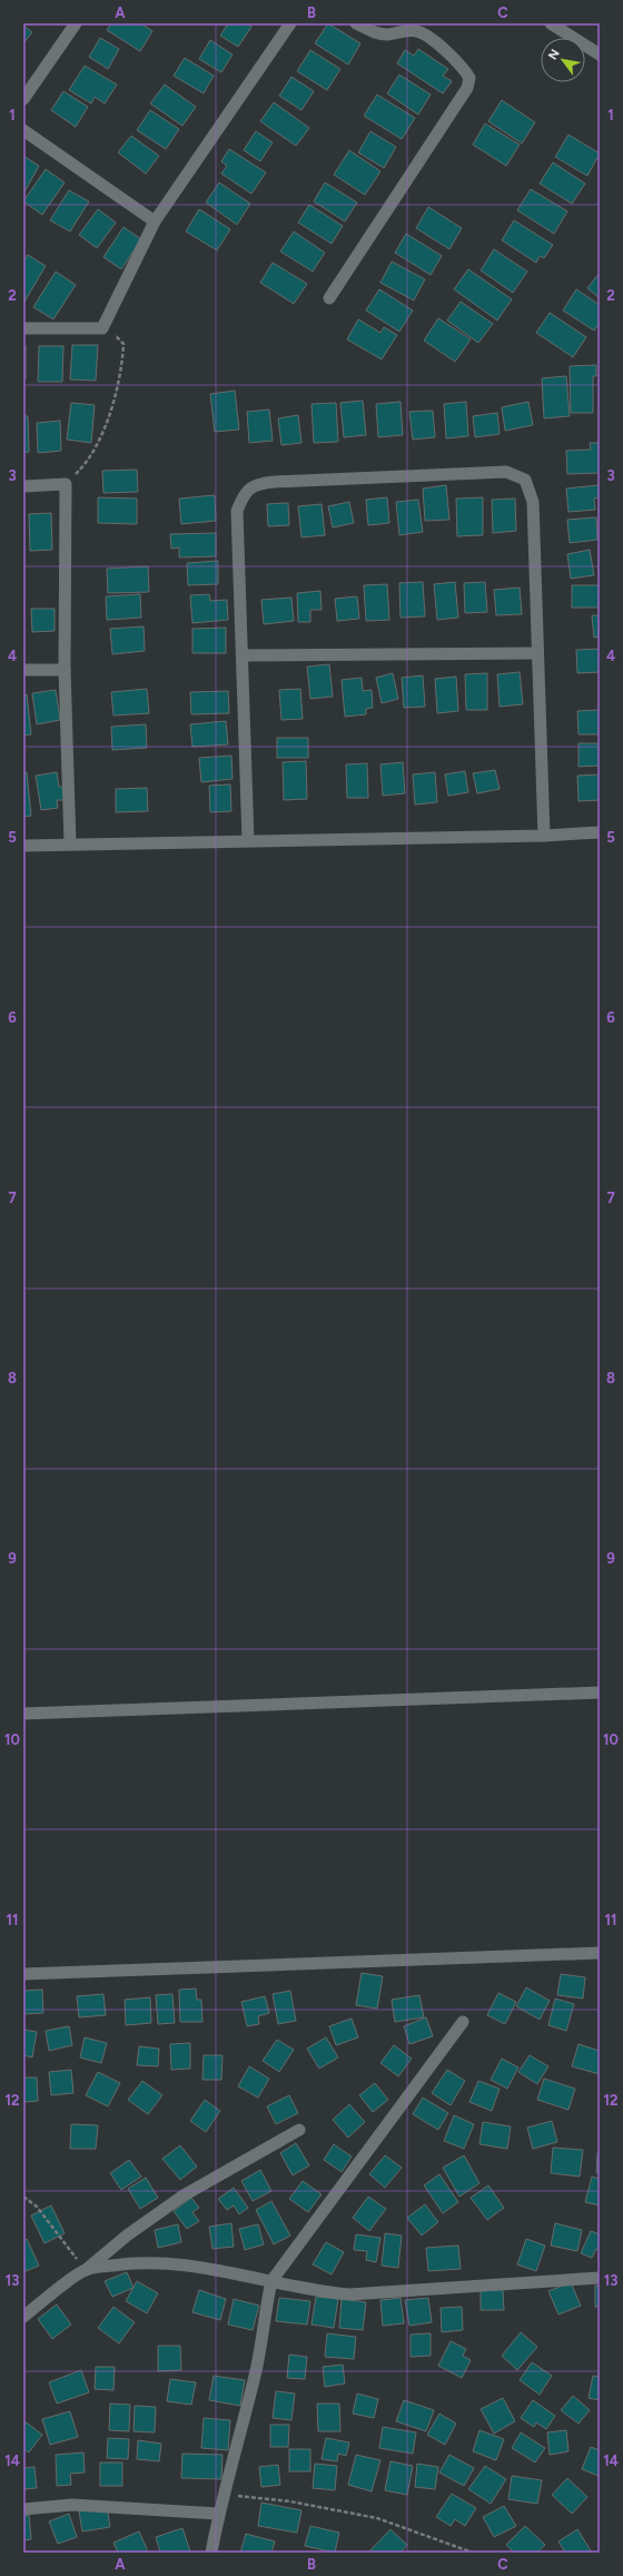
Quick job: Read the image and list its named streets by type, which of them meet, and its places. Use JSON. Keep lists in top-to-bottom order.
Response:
{
  "north": "top left",
  "grid": {
    "columns": ["A", "B", "C"],
    "rows": [
      "1",
      "2",
      "3",
      "4",
      "5",
      "6",
      "7",
      "8",
      "9",
      "10",
      "11",
      "12",
      "13",
      "14"
    ]
  }
}
